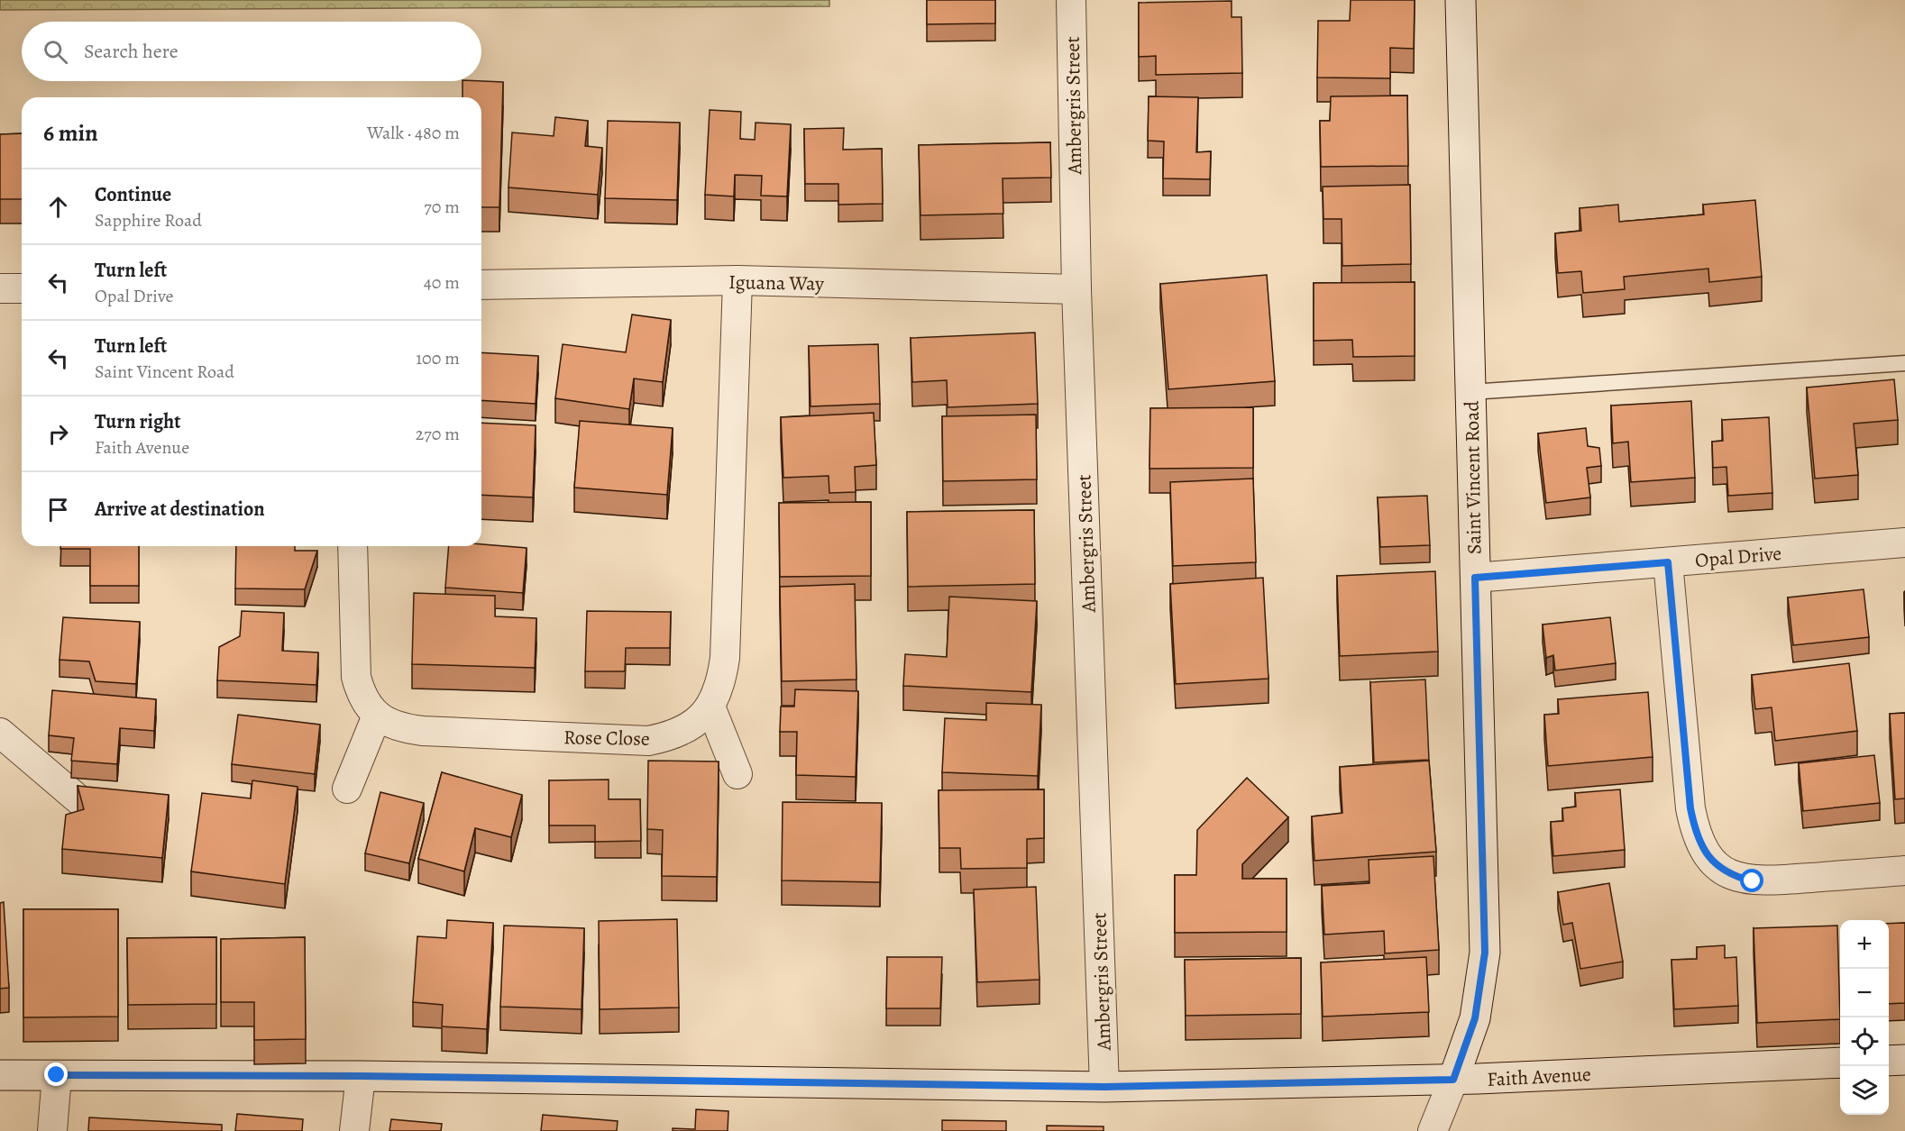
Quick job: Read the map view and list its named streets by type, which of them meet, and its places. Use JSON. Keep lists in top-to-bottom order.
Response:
{
  "streets": {
    "street": [
      "Ambergris Street",
      "Iguana Way",
      "Saint Vincent Road",
      "Opal Drive",
      "Rose Close",
      "Faith Avenue"
    ]
  },
  "crossings": [
    ["Ambergris Street", "Iguana Way"],
    ["Ambergris Street", "Faith Avenue"],
    ["Iguana Way", "Rose Close"],
    ["Saint Vincent Road", "Opal Drive"],
    ["Saint Vincent Road", "Faith Avenue"]
  ],
  "page": {
    "search": "Search here",
    "heading": ["6 min", "Walk · 480 m"],
    "list": [
      ["Continue", "Sapphire Road", "70 m"],
      ["Turn left", "Opal Drive", "40 m"],
      ["Turn left", "Saint Vincent Road", "100 m"],
      ["Turn right", "Faith Avenue", "270 m"],
      "Arrive at destination"
    ],
    "map_buttons": ["+", "−"]
  }
}
